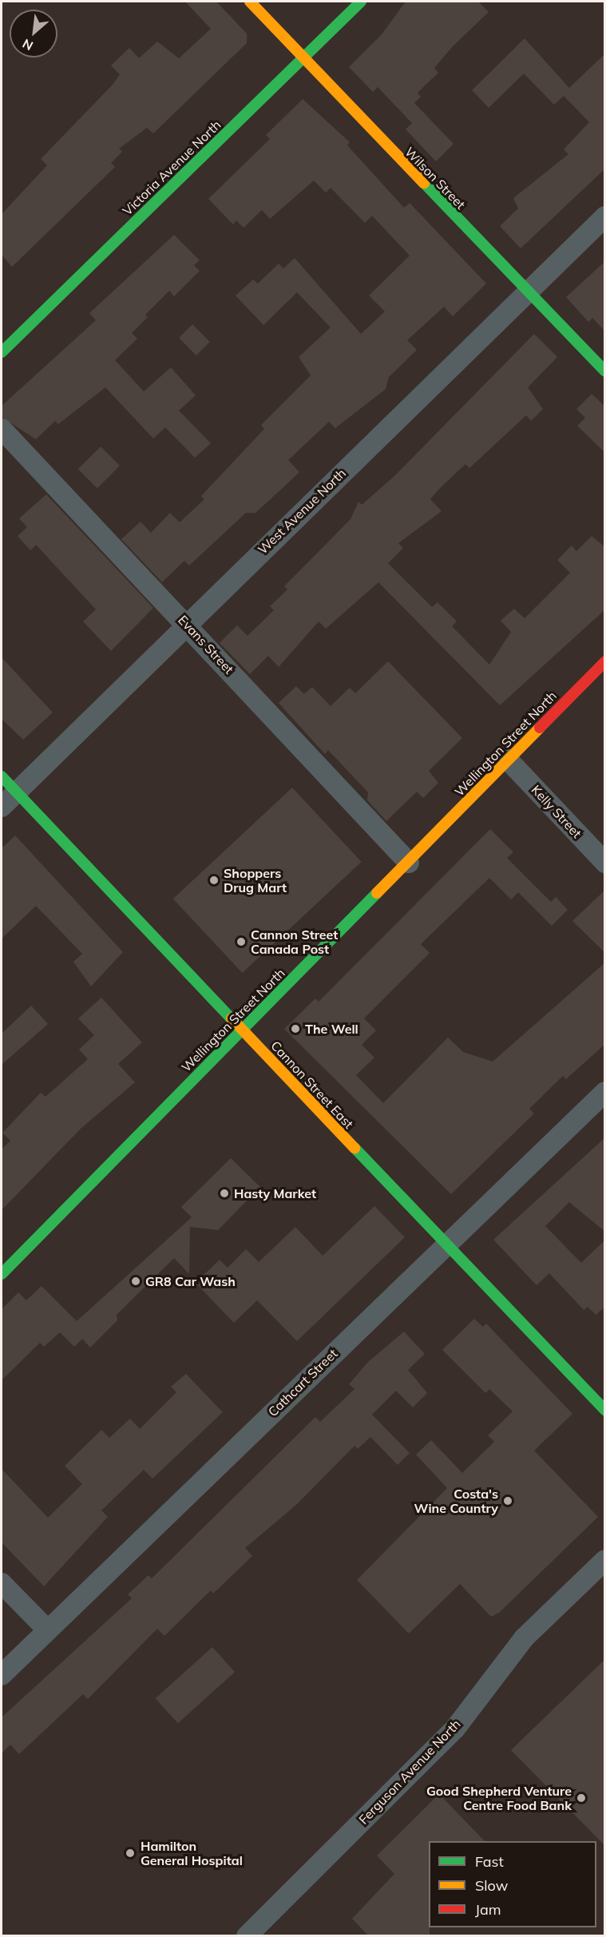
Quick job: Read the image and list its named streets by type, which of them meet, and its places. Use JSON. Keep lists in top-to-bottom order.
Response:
{
  "streets": {
    "main road": [
      "Victoria Avenue North",
      "Wilson Street",
      "Wellington Street North",
      "Cannon Street East"
    ],
    "street": [
      "West Avenue North",
      "Evans Street",
      "Kelly Street",
      "Cathcart Street",
      "Ferguson Avenue North"
    ]
  },
  "crossings": [
    ["Victoria Avenue North", "Wilson Street"],
    ["Wilson Street", "West Avenue North"],
    ["West Avenue North", "Evans Street"],
    ["West Avenue North", "Cannon Street East"],
    ["Evans Street", "Wellington Street North"],
    ["Wellington Street North", "Kelly Street"],
    ["Wellington Street North", "Cannon Street East"],
    ["Cannon Street East", "Cathcart Street"]
  ],
  "places": [
    "Shoppers Drug Mart",
    "Cannon Street Canada Post",
    "The Well",
    "Hasty Market",
    "GR8 Car Wash",
    "Costa's Wine Country",
    "Good Shepherd Venture Centre Food Bank",
    "Hamilton General Hospital"
  ],
  "legend": ["Fast", "Slow", "Jam"],
  "north": "bottom left"
}
